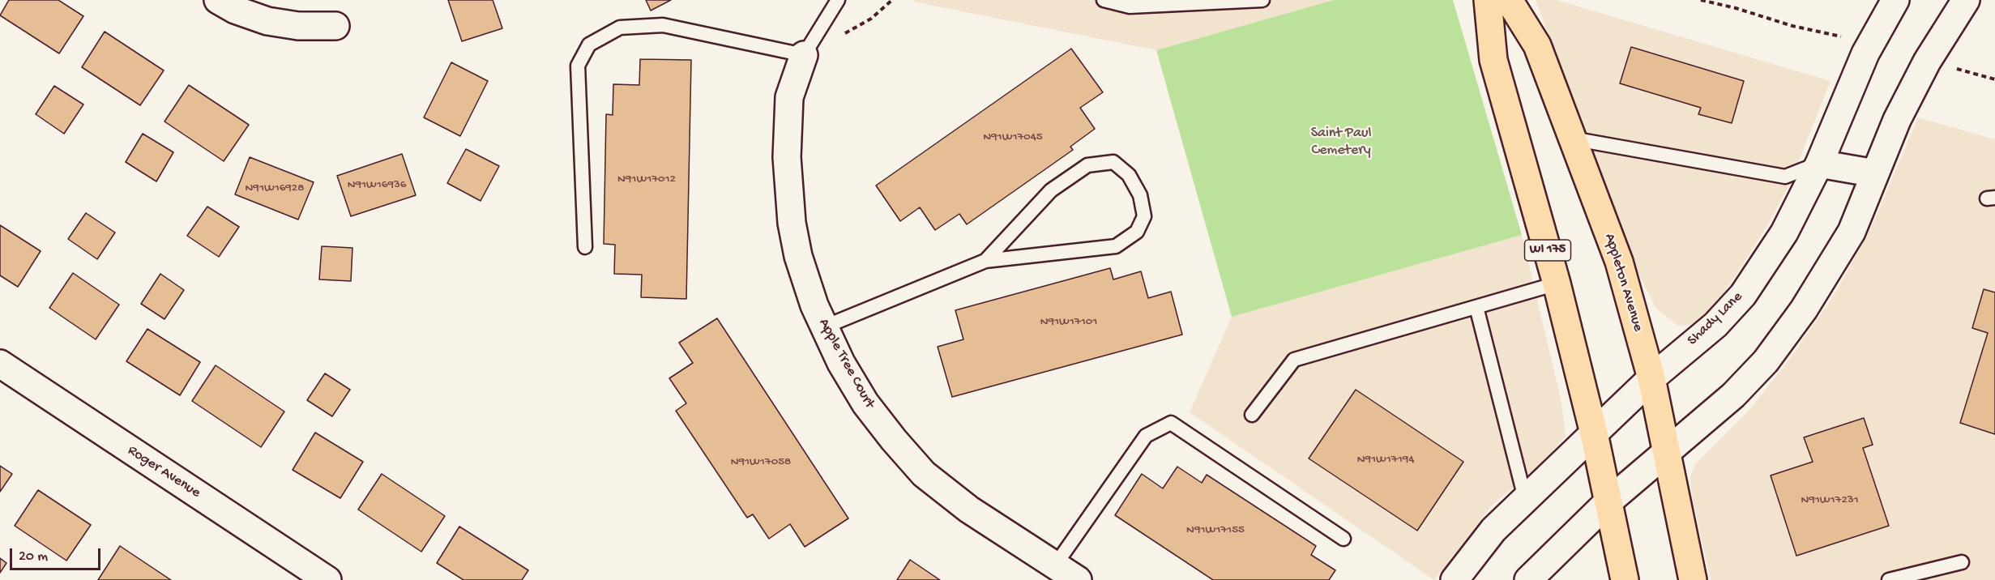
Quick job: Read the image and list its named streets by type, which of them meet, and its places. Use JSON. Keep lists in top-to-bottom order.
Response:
{
  "streets": {
    "main road": ["WI 175", "Appleton Avenue"],
    "street": ["Shady Lane", "Apple Tree Court", "Roger Avenue"]
  },
  "crossings": [
    ["WI 175", "Shady Lane"],
    ["Appleton Avenue", "Shady Lane"]
  ],
  "parks": ["Saint Paul Cemetery"],
  "house_numbers": [
    "N91W17045",
    "N91W17012",
    "N91W16936",
    "N91W16928",
    "N91W17101",
    "N91W17194",
    "N91W17058",
    "N91W17231",
    "N91W17155"
  ],
  "scale_bar": "20 m"
}
